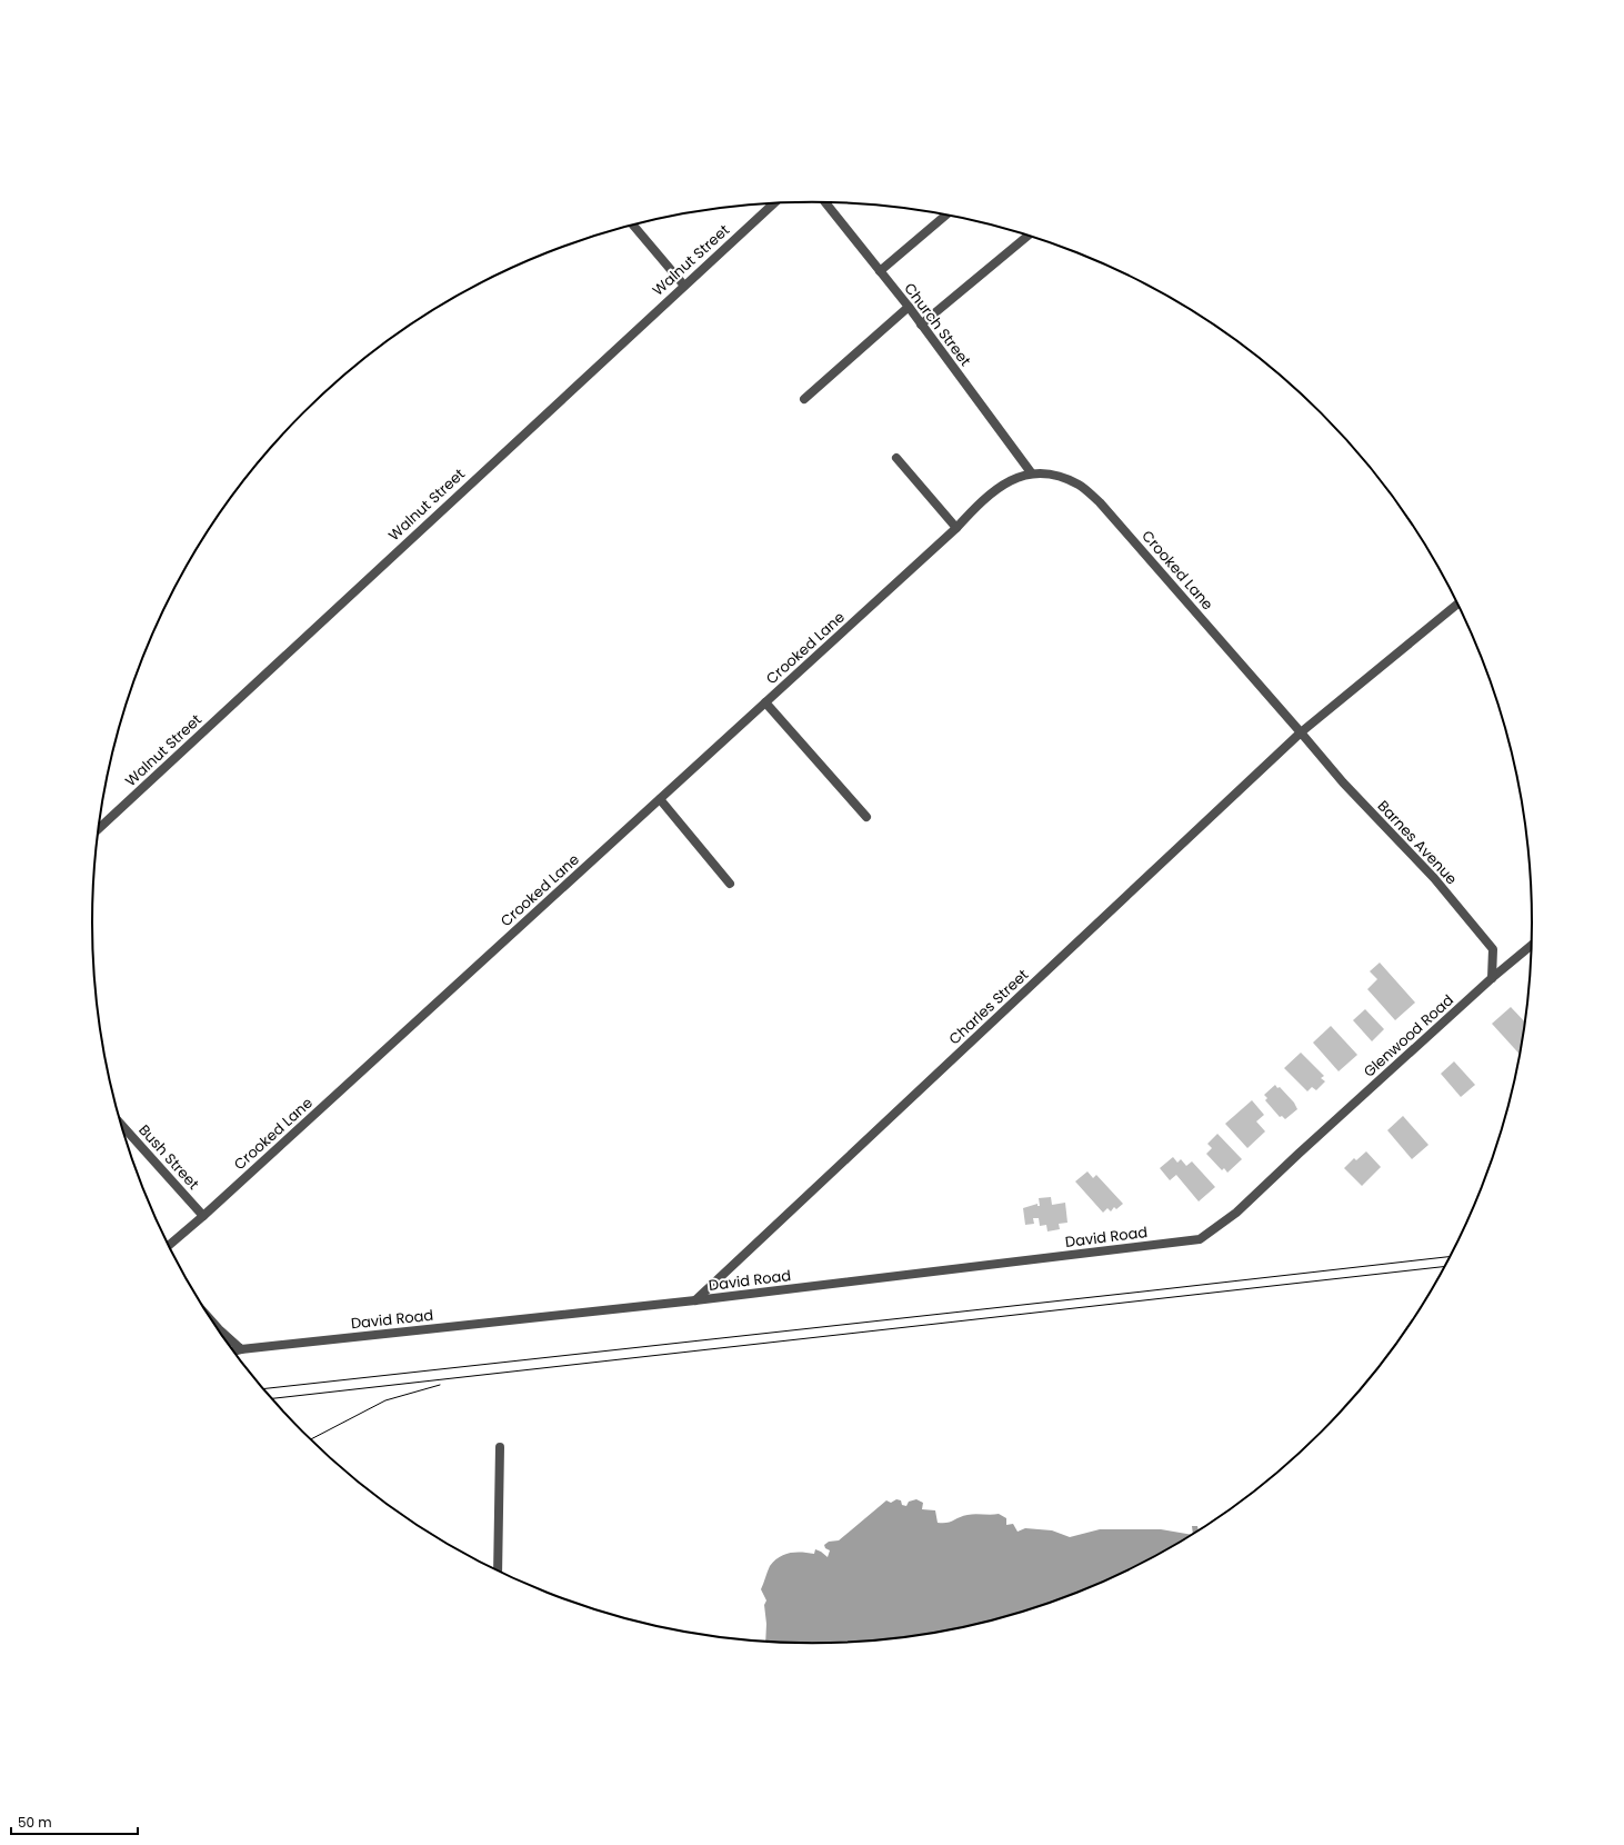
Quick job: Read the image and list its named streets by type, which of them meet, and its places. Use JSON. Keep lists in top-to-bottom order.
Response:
{
  "streets": {
    "street": [
      "Walnut Street",
      "Church Street",
      "Crooked Lane",
      "Barnes Avenue",
      "Charles Street",
      "Glenwood Road",
      "Bush Street",
      "David Road"
    ]
  },
  "crossings": [
    ["Church Street", "Crooked Lane"],
    ["Crooked Lane", "Barnes Avenue"],
    ["Crooked Lane", "Charles Street"],
    ["Crooked Lane", "Bush Street"],
    ["Barnes Avenue", "Charles Street"],
    ["Barnes Avenue", "Glenwood Road"],
    ["Charles Street", "David Road"],
    ["Glenwood Road", "David Road"]
  ],
  "scale_bar": "50 m"
}
